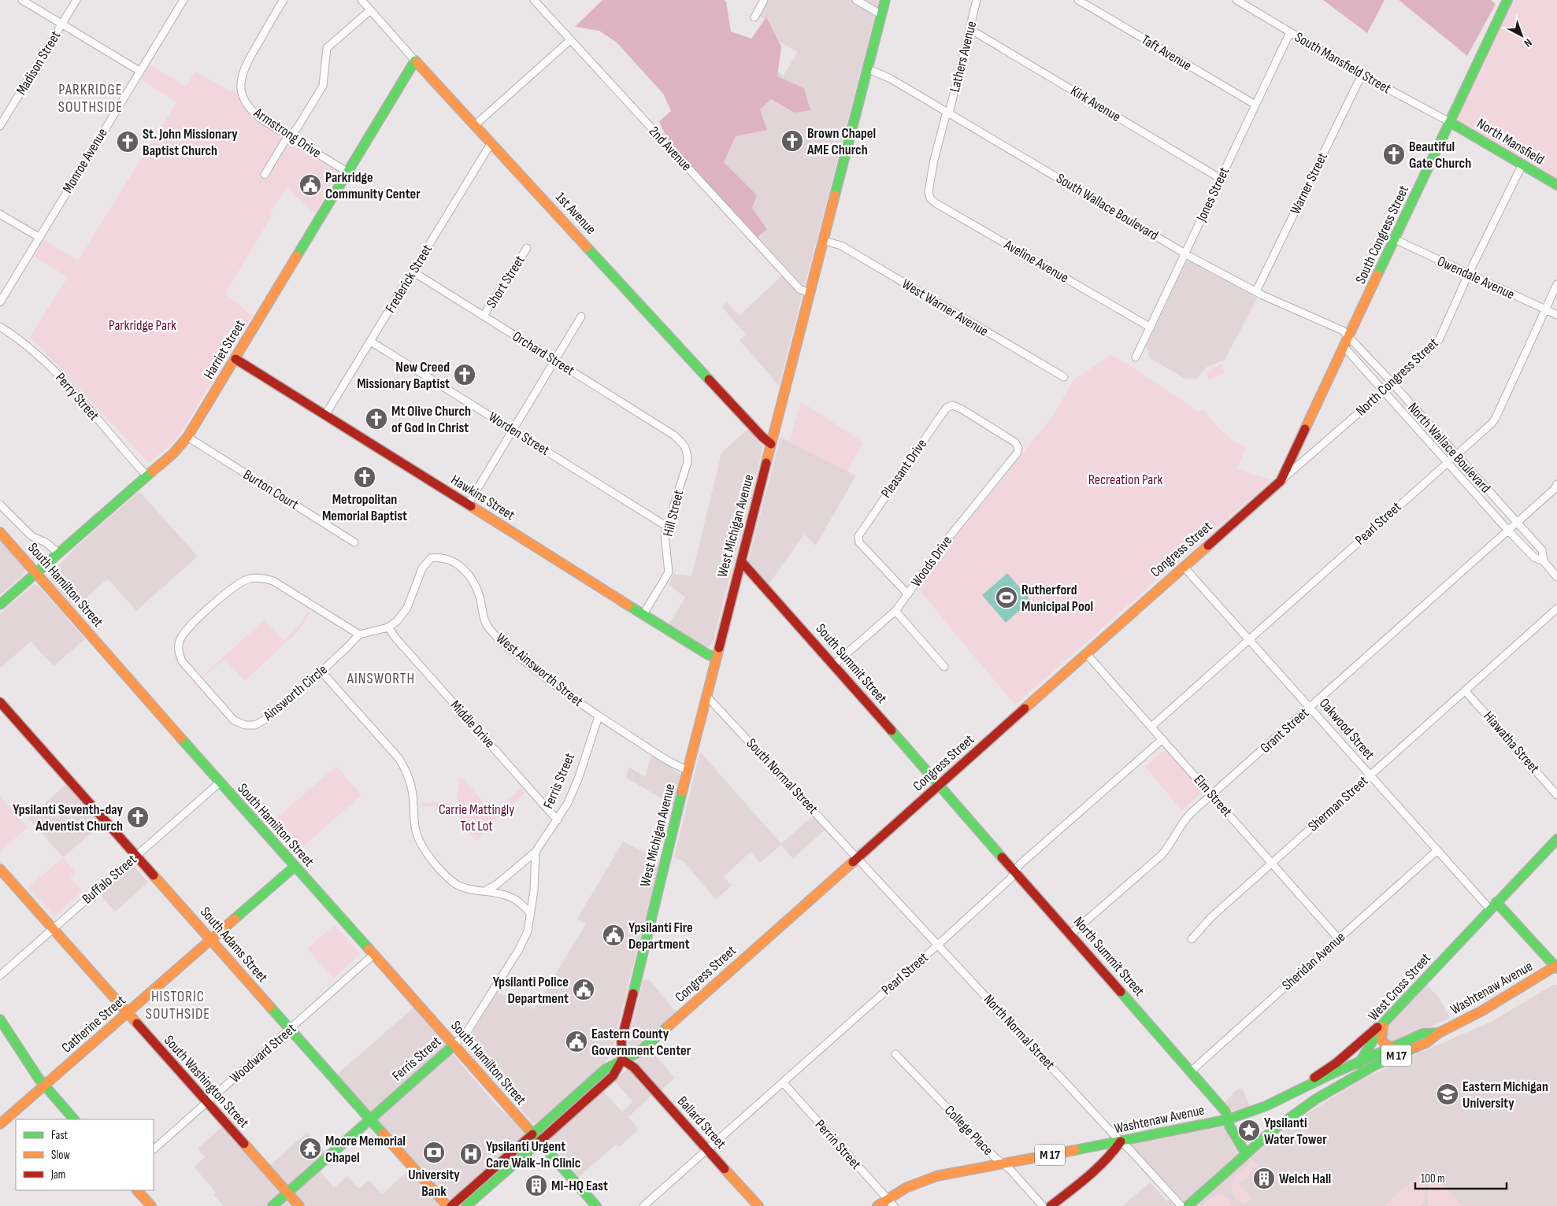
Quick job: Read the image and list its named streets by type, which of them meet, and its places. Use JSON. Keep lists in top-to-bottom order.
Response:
{
  "streets": {
    "street": [
      "Taft Avenue",
      "Lathers Avenue",
      "Madison Street",
      "South Mansfield Street",
      "Kirk Avenue",
      "Armstrong Drive",
      "North Mansfield",
      "2nd Avenue",
      "Monroe Avenue",
      "Warner Street",
      "Jones Street",
      "South Wallace Boulevard",
      "1st Avenue",
      "South Congress Street",
      "Aveline Avenue",
      "Owendale Avenue",
      "Frederick Street",
      "Short Street",
      "West Warner Avenue",
      "Harriet Street",
      "Orchard Street",
      "North Congress Street",
      "Perry Street",
      "Worden Street",
      "North Wallace Boulevard",
      "Pleasant Drive",
      "Burton Court",
      "Hawkins Street",
      "Hill Street",
      "Pearl Street",
      "West Michigan Avenue",
      "Congress Street",
      "Woods Drive",
      "South Hamilton Street",
      "South Summit Street",
      "West Ainsworth Street",
      "Ainsworth Circle",
      "Middle Drive",
      "Oakwood Street",
      "Grant Street",
      "Hiawatha Street",
      "South Normal Street",
      "Ferris Street",
      "Elm Street",
      "Sherman Street",
      "Buffalo Street",
      "South Adams Street",
      "North Summit Street",
      "Sheridan Avenue",
      "West Cross Street",
      "Washtenaw Avenue",
      "Catherine Street",
      "North Normal Street",
      "Woodward Street",
      "M 17",
      "South Washington Street",
      "Ballard Street",
      "College Place",
      "Perrin Street"
    ]
  },
  "crossings": [
    ["Taft Avenue", "Jones Street"],
    ["Lathers Avenue", "Kirk Avenue"],
    ["Lathers Avenue", "South Wallace Boulevard"],
    ["Lathers Avenue", "Aveline Avenue"],
    ["South Mansfield Street", "North Mansfield"],
    ["South Mansfield Street", "Warner Street"],
    ["South Mansfield Street", "Jones Street"],
    ["South Mansfield Street", "South Congress Street"],
    ["Kirk Avenue", "Jones Street"],
    ["Armstrong Drive", "Harriet Street"],
    ["North Mansfield", "South Congress Street"],
    ["North Mansfield", "North Congress Street"],
    ["2nd Avenue", "West Michigan Avenue"],
    ["Warner Street", "South Wallace Boulevard"],
    ["Jones Street", "South Wallace Boulevard"],
    ["Jones Street", "Aveline Avenue"],
    ["South Wallace Boulevard", "South Congress Street"],
    ["South Wallace Boulevard", "North Wallace Boulevard"],
    ["South Wallace Boulevard", "West Michigan Avenue"],
    ["1st Avenue", "Frederick Street"],
    ["1st Avenue", "Harriet Street"],
    ["1st Avenue", "West Michigan Avenue"],
    ["South Congress Street", "Owendale Avenue"],
    ["South Congress Street", "North Congress Street"],
    ["South Congress Street", "North Wallace Boulevard"],
    ["South Congress Street", "Congress Street"],
    ["Owendale Avenue", "North Congress Street"],
    ["Owendale Avenue", "Pearl Street"],
    ["Frederick Street", "Orchard Street"],
    ["Frederick Street", "Worden Street"],
    ["Frederick Street", "Hawkins Street"],
    ["Short Street", "Orchard Street"],
    ["West Warner Avenue", "West Michigan Avenue"],
    ["Harriet Street", "Perry Street"],
    ["Harriet Street", "Burton Court"],
    ["Harriet Street", "Hawkins Street"],
    ["Harriet Street", "South Hamilton Street"],
    ["Orchard Street", "Hill Street"],
    ["North Congress Street", "North Wallace Boulevard"],
    ["North Congress Street", "Congress Street"],
    ["Worden Street", "Hill Street"],
    ["North Wallace Boulevard", "Pearl Street"],
    ["North Wallace Boulevard", "Grant Street"],
    ["Pleasant Drive", "Woods Drive"],
    ["Hawkins Street", "Hill Street"],
    ["Hawkins Street", "West Michigan Avenue"],
    ["Pearl Street", "Oakwood Street"],
    ["Pearl Street", "Elm Street"],
    ["Pearl Street", "North Summit Street"],
    ["Pearl Street", "North Normal Street"],
    ["Pearl Street", "Ballard Street"],
    ["Pearl Street", "Perrin Street"],
    ["West Michigan Avenue", "Congress Street"],
    ["West Michigan Avenue", "South Summit Street"],
    ["West Michigan Avenue", "West Ainsworth Street"],
    ["West Michigan Avenue", "South Normal Street"],
    ["West Michigan Avenue", "Ballard Street"],
    ["Congress Street", "South Summit Street"],
    ["Congress Street", "Oakwood Street"],
    ["Congress Street", "South Normal Street"],
    ["Congress Street", "Elm Street"],
    ["Congress Street", "North Summit Street"],
    ["Congress Street", "North Normal Street"],
    ["Congress Street", "Ballard Street"],
    ["Woods Drive", "South Summit Street"],
    ["South Hamilton Street", "Ferris Street"],
    ["South Hamilton Street", "Buffalo Street"],
    ["South Hamilton Street", "Catherine Street"],
    ["South Hamilton Street", "Woodward Street"],
    ["South Summit Street", "North Summit Street"],
    ["West Ainsworth Street", "Middle Drive"],
    ["West Ainsworth Street", "Ferris Street"],
    ["Middle Drive", "Ferris Street"],
    ["Oakwood Street", "Grant Street"],
    ["Oakwood Street", "Sherman Street"],
    ["Oakwood Street", "Sheridan Avenue"],
    ["Oakwood Street", "West Cross Street"],
    ["Grant Street", "Elm Street"],
    ["Grant Street", "North Summit Street"],
    ["Hiawatha Street", "Sherman Street"],
    ["South Normal Street", "North Normal Street"],
    ["Ferris Street", "South Adams Street"],
    ["Ferris Street", "South Washington Street"],
    ["Elm Street", "Sherman Street"],
    ["Elm Street", "Sheridan Avenue"],
    ["Buffalo Street", "South Adams Street"],
    ["Buffalo Street", "South Washington Street"],
    ["South Adams Street", "Catherine Street"],
    ["South Adams Street", "Woodward Street"],
    ["North Summit Street", "Sheridan Avenue"],
    ["North Summit Street", "Washtenaw Avenue"],
    ["North Summit Street", "M 17"],
    ["West Cross Street", "Washtenaw Avenue"],
    ["West Cross Street", "M 17"],
    ["Washtenaw Avenue", "North Normal Street"],
    ["Washtenaw Avenue", "M 17"],
    ["Washtenaw Avenue", "College Place"],
    ["Washtenaw Avenue", "Perrin Street"],
    ["Catherine Street", "South Washington Street"],
    ["Woodward Street", "South Washington Street"]
  ],
  "districts": ["PARKRIDGE SOUTHSIDE", "AINSWORTH", "HISTORIC SOUTHSIDE"],
  "parks": ["Parkridge Park", "Recreation Park", "Carrie Mattingly Tot Lot"],
  "places": {
    "church": [
      "Brown Chapel AME Church",
      "St. John Missionary Baptist Church",
      "Beautiful Gate Church",
      "New Creed Missionary Baptist",
      "Mt Olive Church of God In Christ",
      "Metropolitan Memorial Baptist",
      "Ypsilanti Seventh-day Adventist Church"
    ],
    "public building": [
      "Parkridge Community Center",
      "Ypsilanti Fire Department",
      "Ypsilanti Police Department",
      "Eastern County Government Center"
    ],
    "sports": ["Rutherford Municipal Pool"],
    "school or university": ["Eastern Michigan University"],
    "place": ["Ypsilanti Water Tower"],
    "temple": ["Moore Memorial Chapel"],
    "bank": ["University Bank"],
    "hospital": ["Ypsilanti Urgent Care Walk-In Clinic"],
    "building": ["Welch Hall", "MI-HQ East"]
  },
  "legend": ["Fast", "Slow", "Jam"],
  "scale_bar": "100 m",
  "north": "bottom right"
}
